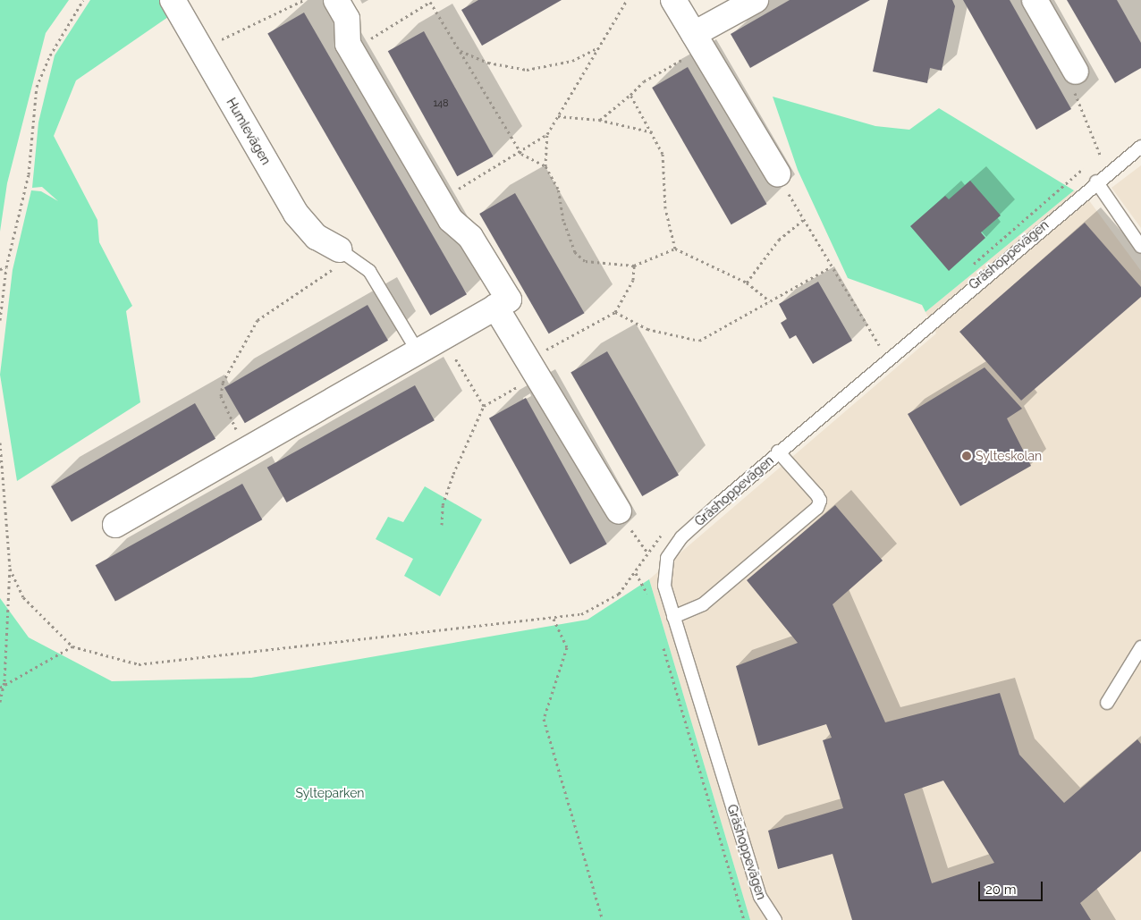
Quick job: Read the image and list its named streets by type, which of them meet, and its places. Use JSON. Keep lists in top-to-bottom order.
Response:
{
  "streets": {
    "street": ["Humlevägen"],
    "lane": ["Gräshoppevägen"]
  },
  "parks": ["Sylteparken"],
  "places": ["Sylteskolan"],
  "house_numbers": ["148"],
  "scale_bar": "20 m"
}
